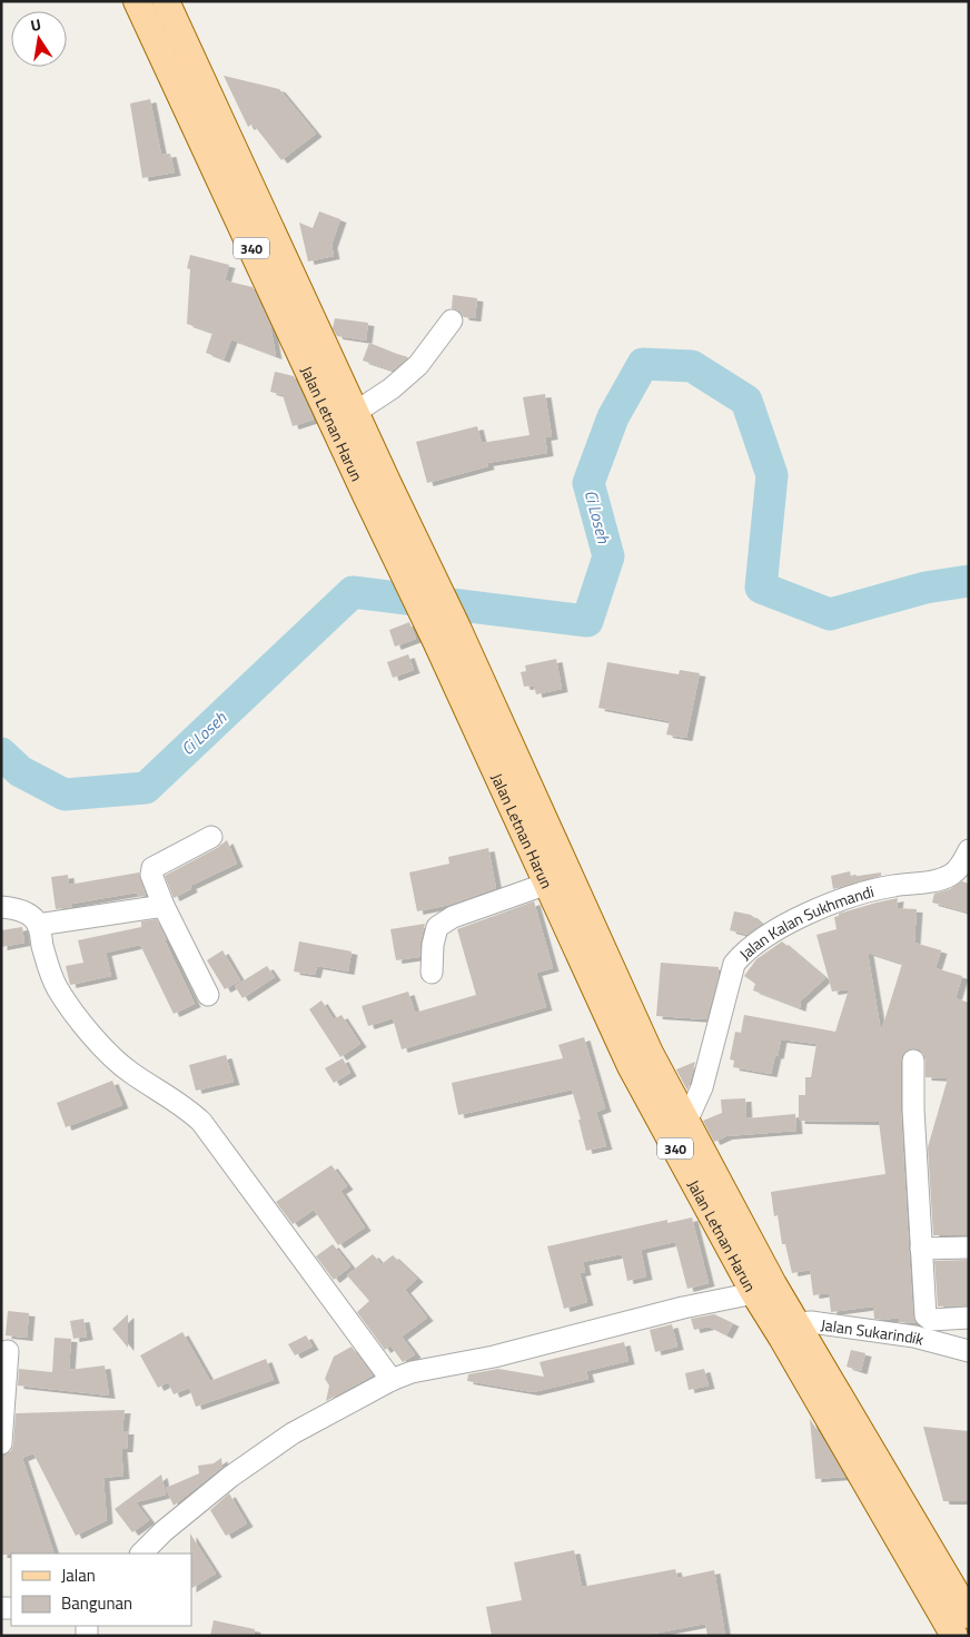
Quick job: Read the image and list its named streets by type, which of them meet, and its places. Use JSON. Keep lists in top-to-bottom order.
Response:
{
  "streets": {
    "main road": ["340", "Jalan Letnan Harun"],
    "street": ["Jalan Kalan Sukhmandi", "Jalan Sukarindik"]
  },
  "crossings": [
    ["Jalan Letnan Harun", "Jalan Kalan Sukhmandi"],
    ["Jalan Letnan Harun", "Jalan Sukarindik"]
  ],
  "water": ["Ci Loseh"],
  "legend": ["Jalan", "Bangunan"],
  "north": "top"
}
